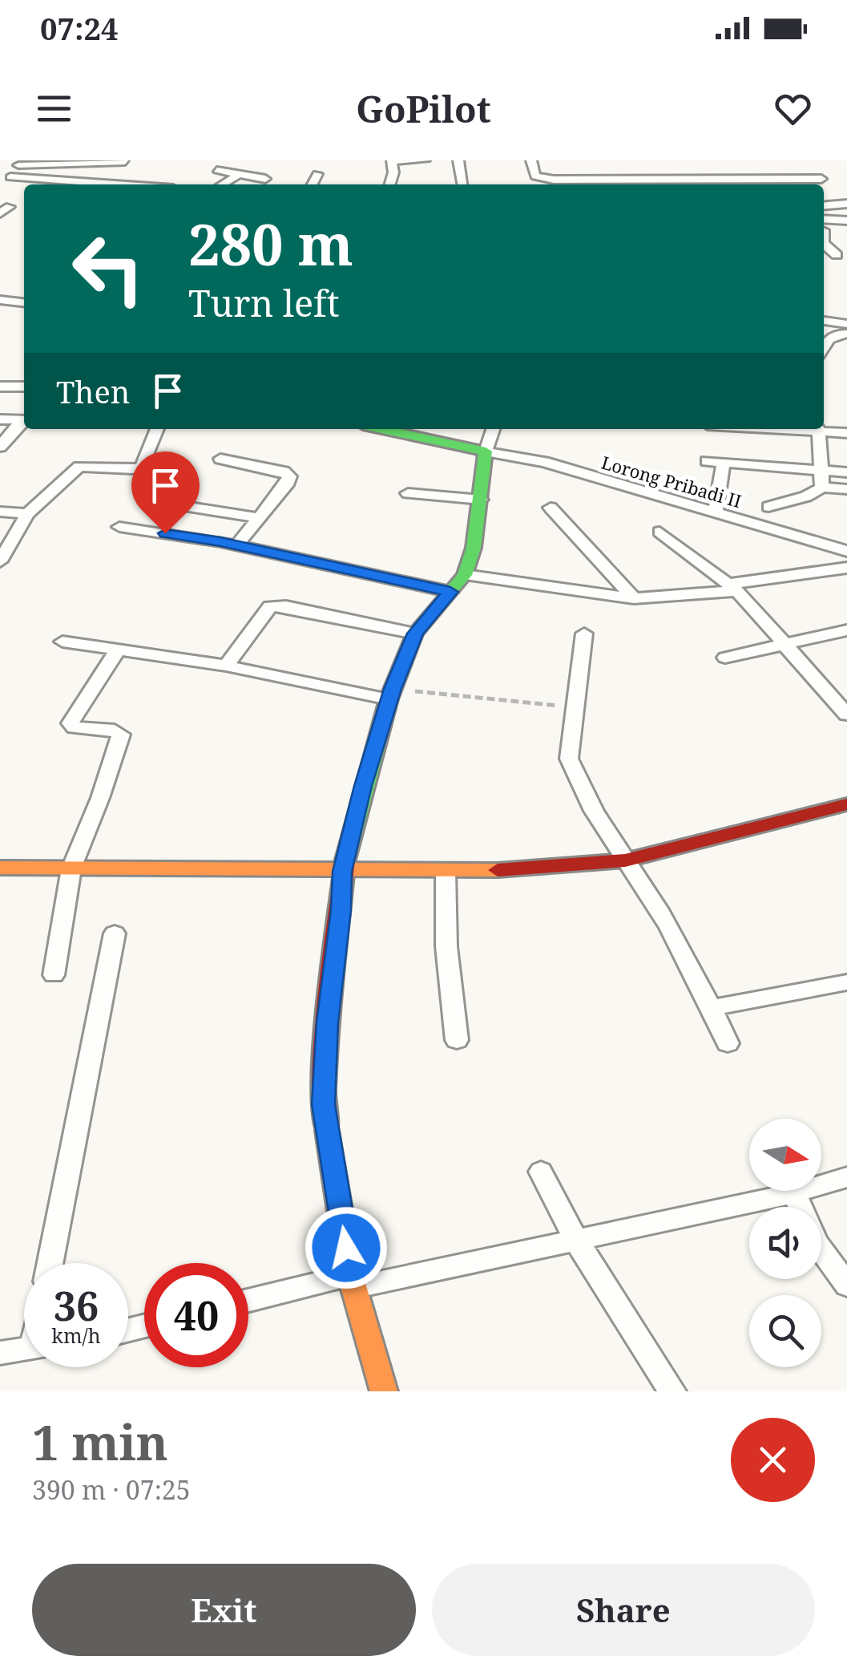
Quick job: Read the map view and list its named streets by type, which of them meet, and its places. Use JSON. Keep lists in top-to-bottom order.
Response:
{
  "streets": {
    "street": ["Lorong Pribadi II"]
  },
  "north": "right",
  "page": {
    "status": "07:24",
    "header": "GoPilot",
    "turn": ["280 m", "Turn left"],
    "then": "Then",
    "speed": "36 km/h",
    "limit": "40",
    "heading": ["1 min", "390 m · 07:25"],
    "buttons": ["Exit", "Share"]
  }
}
